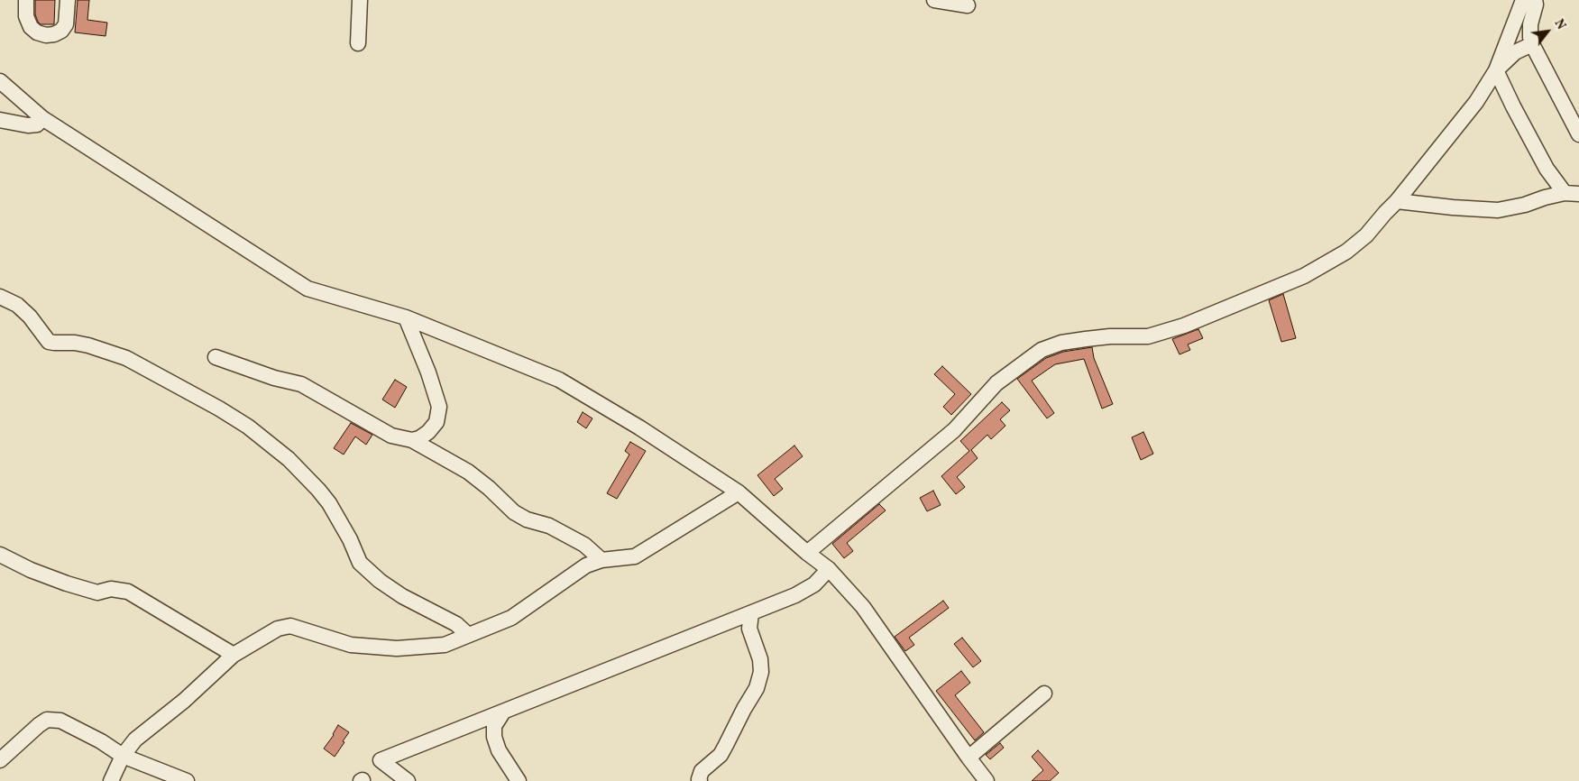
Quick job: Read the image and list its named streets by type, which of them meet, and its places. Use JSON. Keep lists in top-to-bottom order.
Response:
{
  "north": "top right"
}
